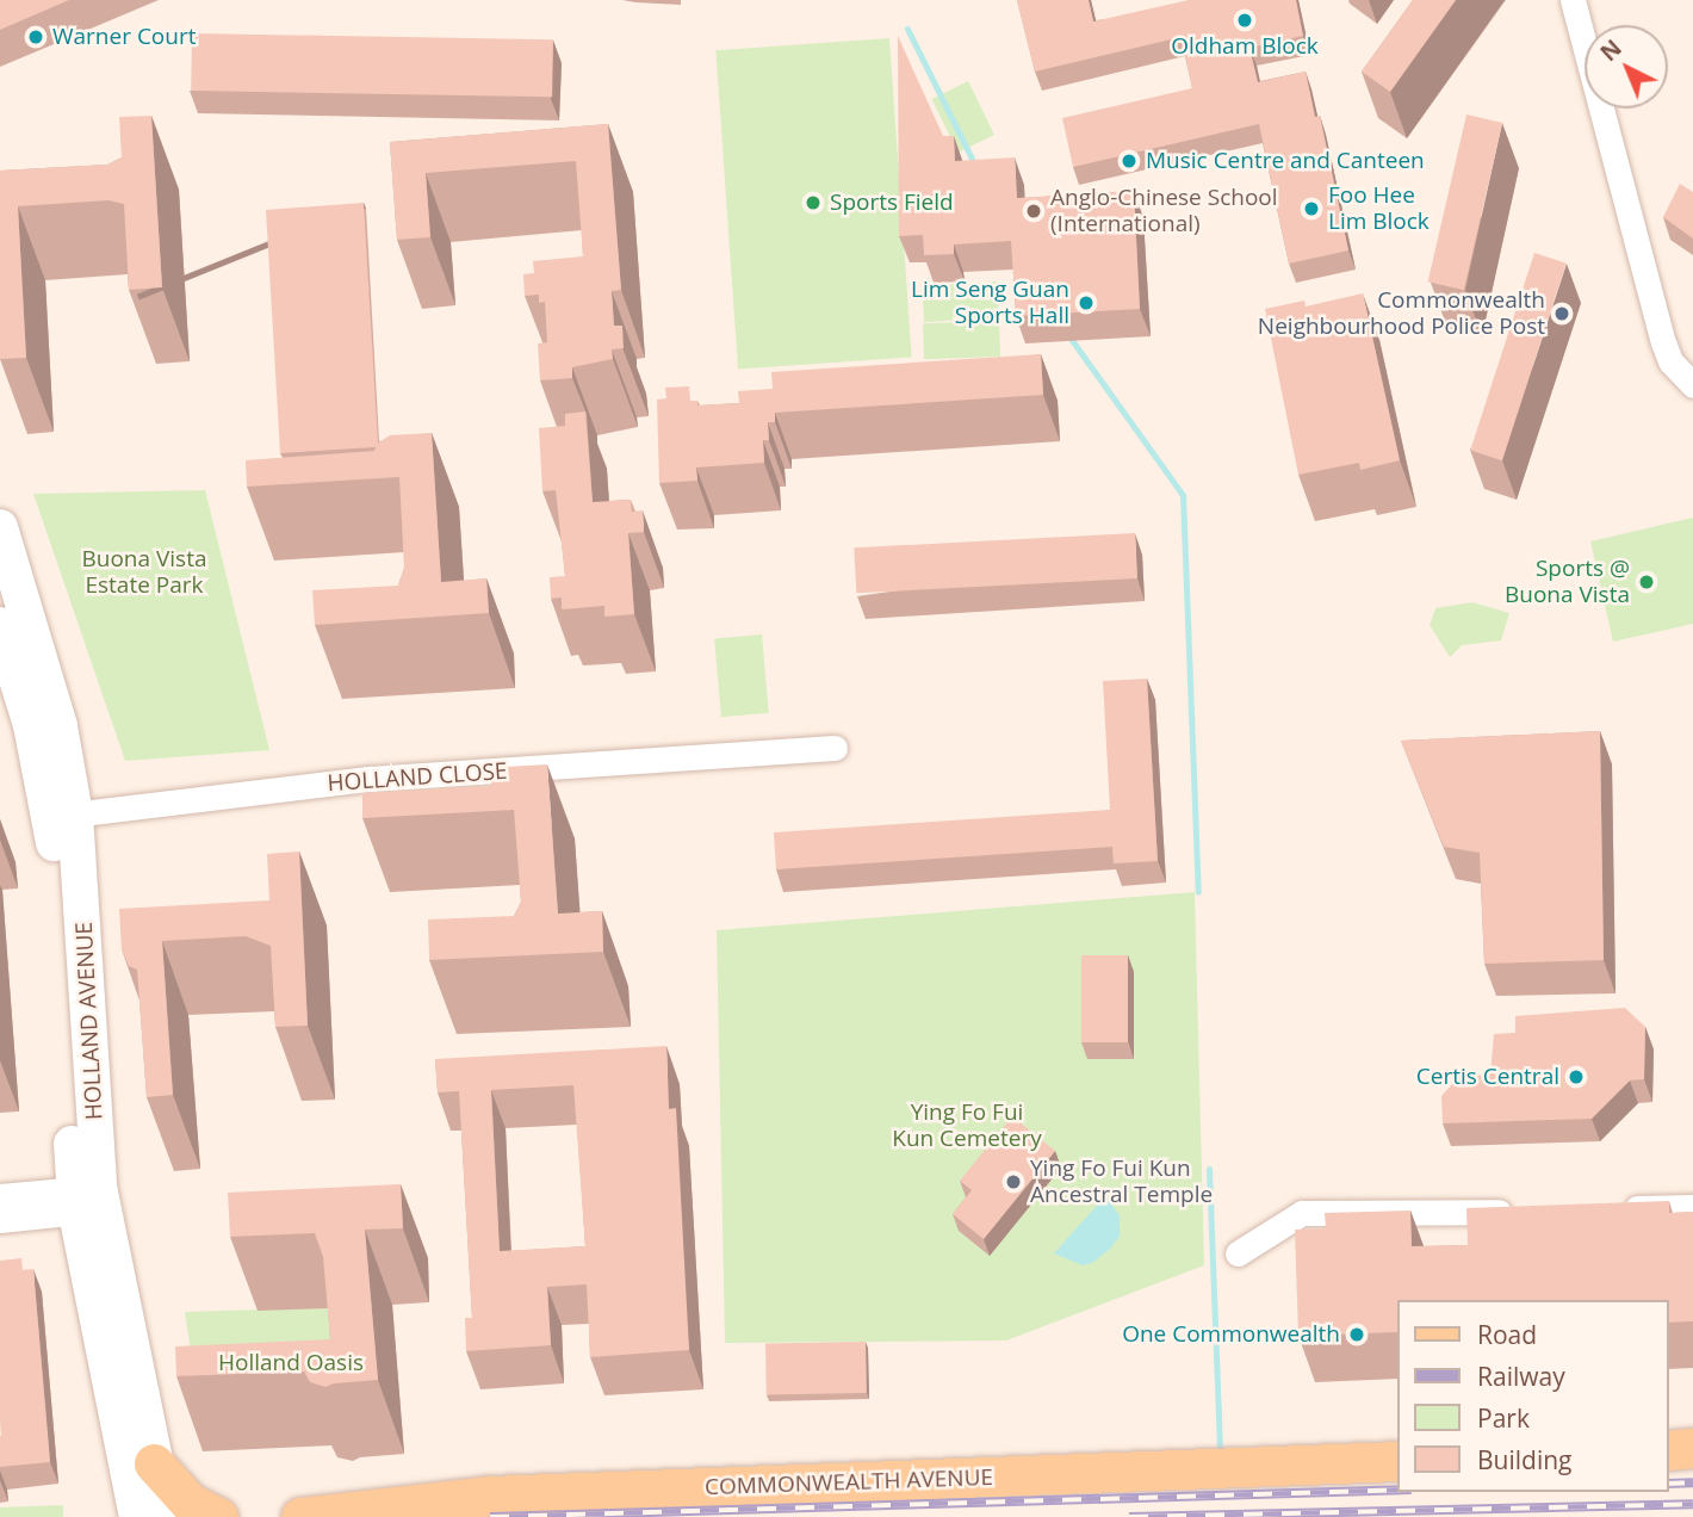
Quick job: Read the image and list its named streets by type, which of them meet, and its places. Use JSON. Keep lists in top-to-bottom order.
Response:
{
  "streets": {
    "main road": ["COMMONWEALTH AVENUE"],
    "street": ["HOLLAND CLOSE", "HOLLAND AVENUE"]
  },
  "crossings": [
    ["HOLLAND CLOSE", "HOLLAND AVENUE"]
  ],
  "parks": ["Buona Vista Estate Park", "Ying Fo Fui Kun Cemetery", "Holland Oasis"],
  "places": [
    "Oldham Block",
    "Warner Court",
    "Music Centre and Canteen",
    "Sports Field",
    "Foo Hee Lim Block",
    "Anglo-Chinese School (International)",
    "Lim Seng Guan Sports Hall",
    "Commonwealth Neighbourhood Police Post",
    "Sports @ Buona Vista",
    "Certis Central",
    "Ying Fo Fui Kun Ancestral Temple",
    "One Commonwealth"
  ],
  "legend": [
    "Road",
    "Railway",
    "Park",
    "Building"
  ],
  "north": "top left"
}
